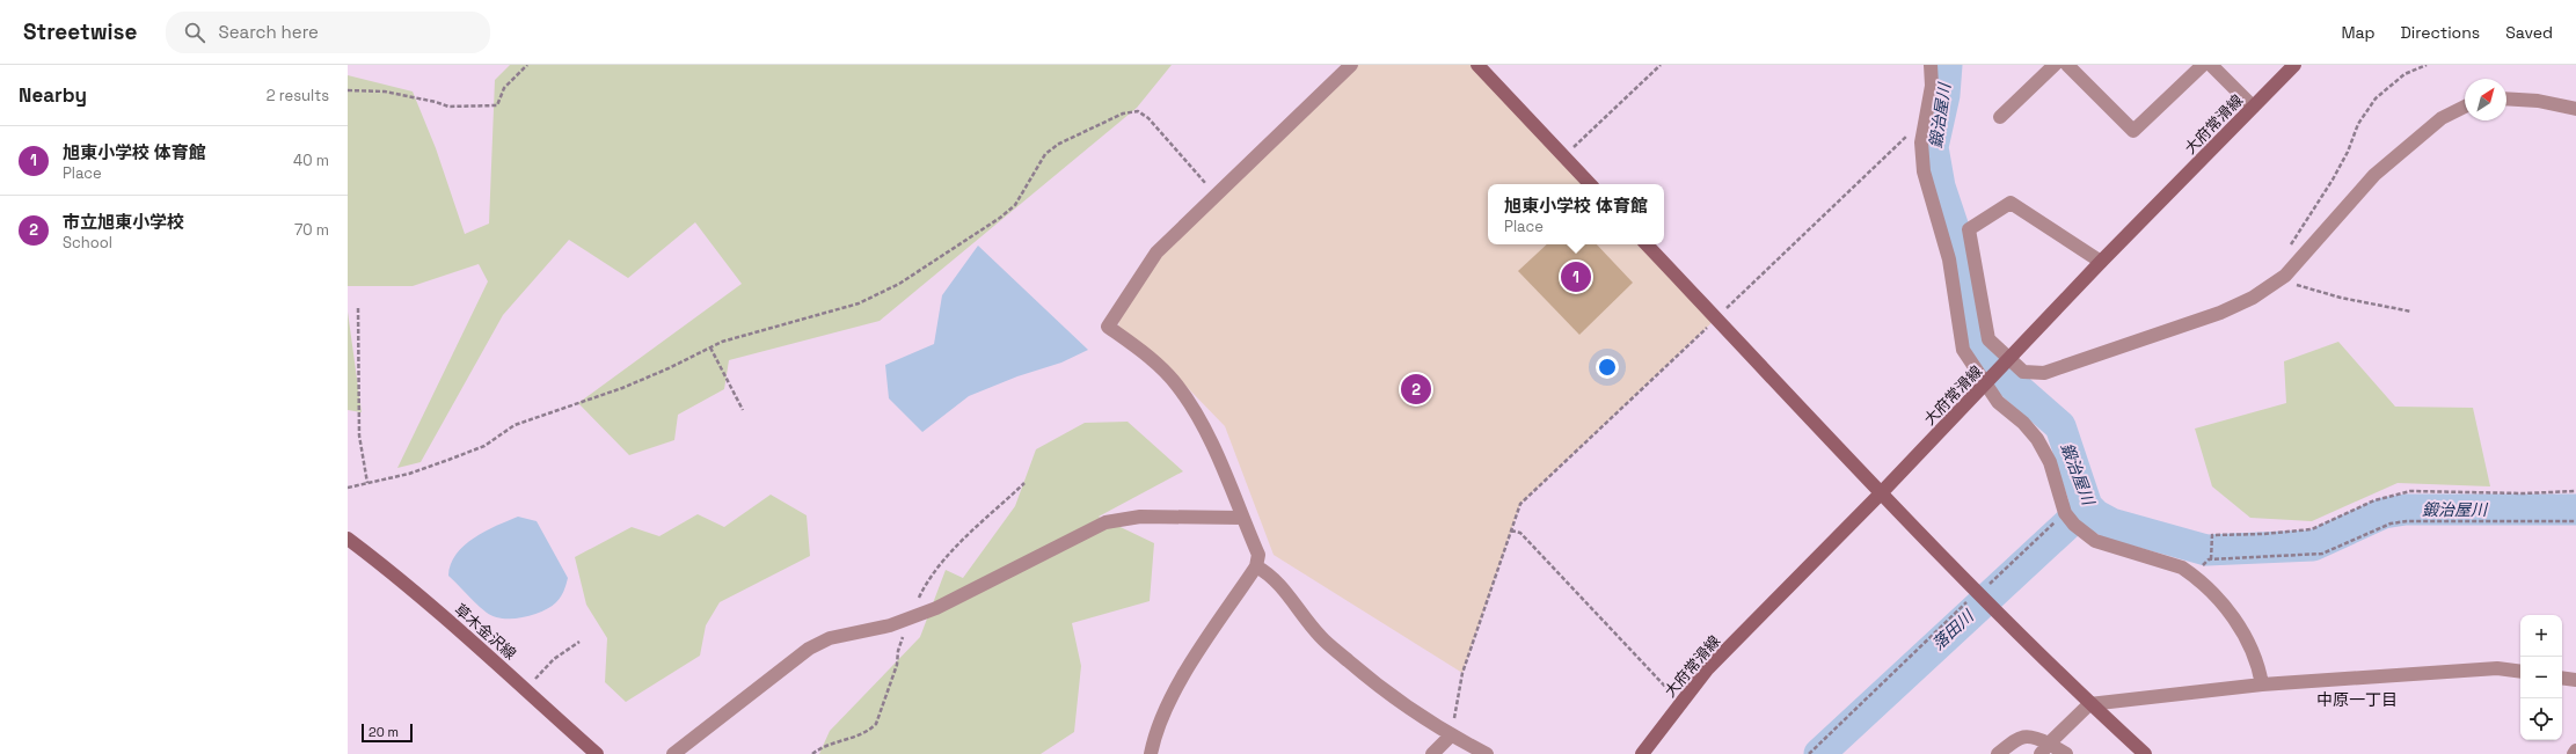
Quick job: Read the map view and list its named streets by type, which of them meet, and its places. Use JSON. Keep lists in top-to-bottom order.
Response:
{
  "streets": {
    "main road": ["大府常滑線", "草木金沢線"]
  },
  "districts": ["中原一丁目"],
  "water": ["鍛治屋川", "落田川"],
  "scale_bar": "20 m",
  "north": "top right",
  "page": {
    "header": "Streetwise",
    "search": "Search here",
    "nav": ["Map", "Directions", "Saved"],
    "heading": ["Nearby", "2 results"],
    "list": [
      {
        "mark": "1",
        "name": "旭東小学校 体育館",
        "note": "Place",
        "value": "40 m"
      },
      {
        "mark": "2",
        "name": "市立旭東小学校",
        "note": "School",
        "value": "70 m"
      }
    ],
    "popup": ["旭東小学校 体育館", "Place"],
    "pins": ["1", "2"],
    "map_buttons": ["+", "−"],
    "scale": "20 m"
  }
}
